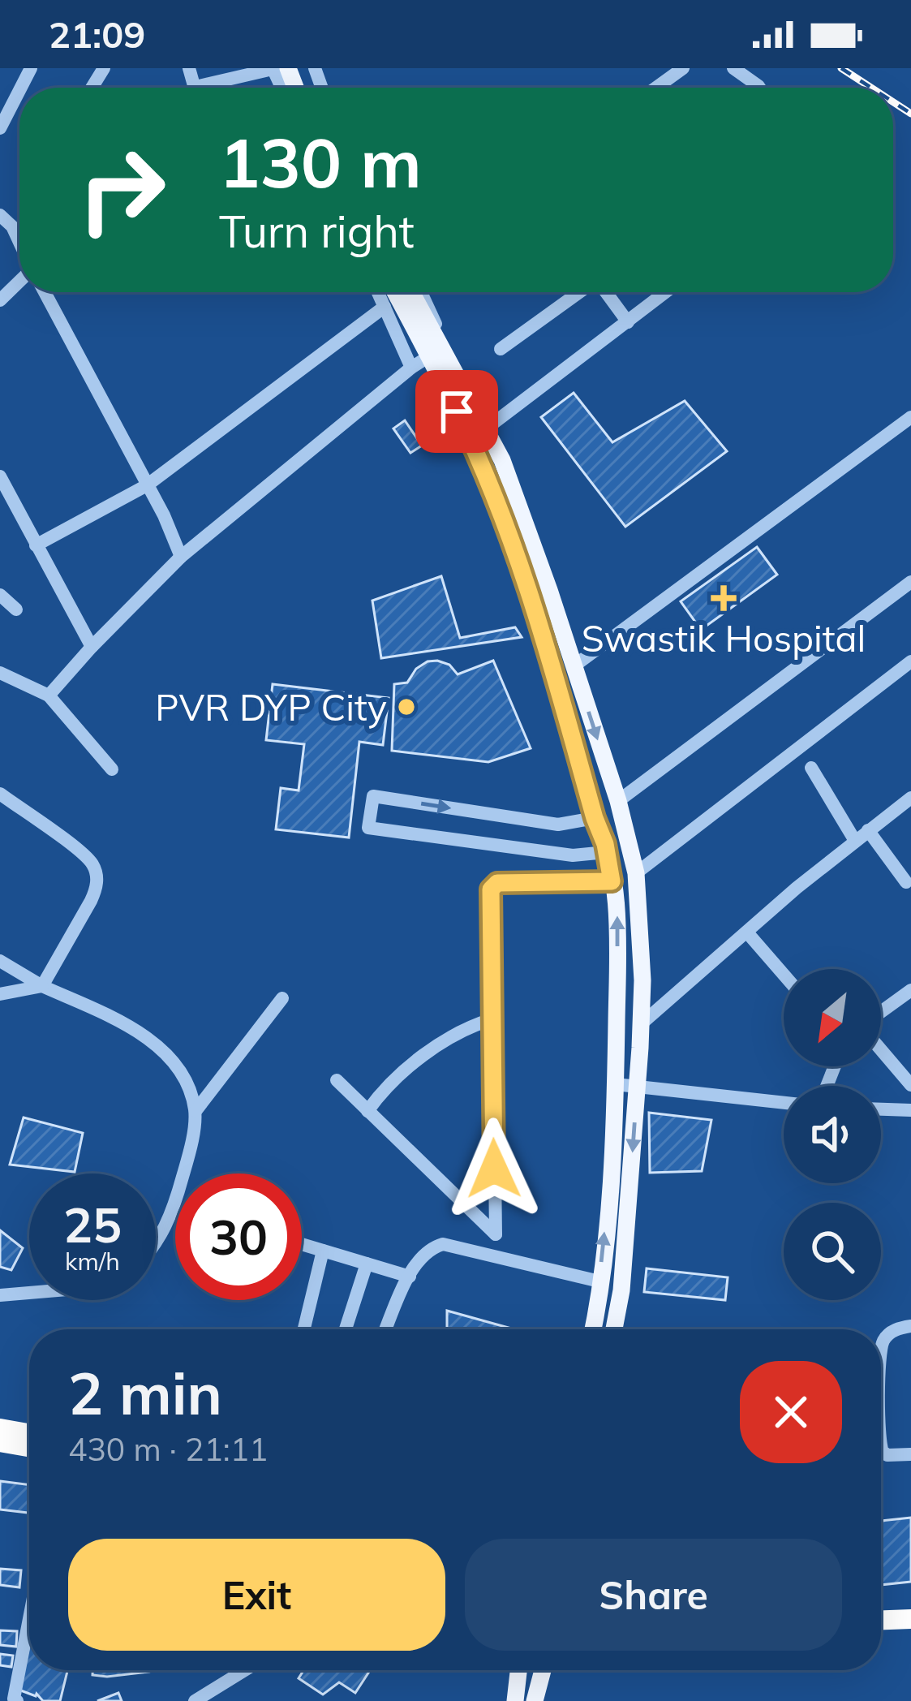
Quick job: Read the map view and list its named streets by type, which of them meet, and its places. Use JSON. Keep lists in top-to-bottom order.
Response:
{
  "places": {
    "health": ["Swastik Hospital"],
    "other": ["PVR DYP City"]
  },
  "north": "bottom left",
  "page": {
    "status": "21:09",
    "turn": ["130 m", "Turn right"],
    "speed": "25 km/h",
    "limit": "30",
    "heading": ["2 min", "430 m · 21:11"],
    "buttons": ["Exit", "Share"]
  }
}
